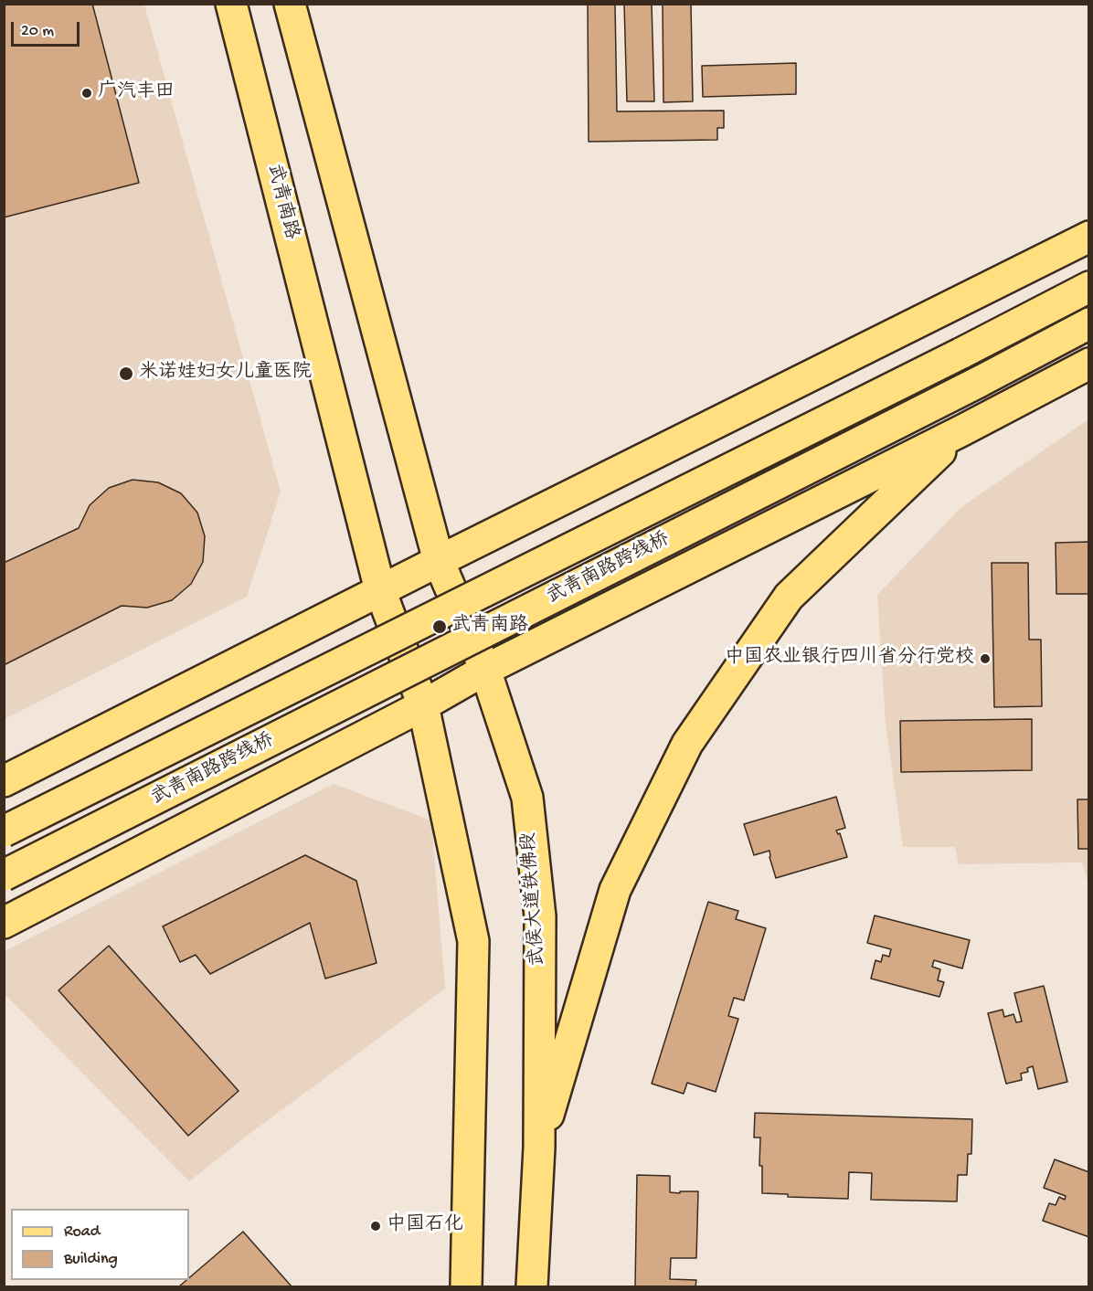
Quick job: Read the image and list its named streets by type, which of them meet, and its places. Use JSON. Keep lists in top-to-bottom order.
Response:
{
  "streets": {
    "main road": ["武青南路", "武青南路跨线桥", "武侯大道铁佛段"]
  },
  "places": [
    "广汽丰田",
    "米诺娃妇女儿童医院",
    "武青南路",
    "中国农业银行四川省分行党校",
    "中国石化"
  ],
  "legend": ["Road", "Building"],
  "scale_bar": "20 m"
}
